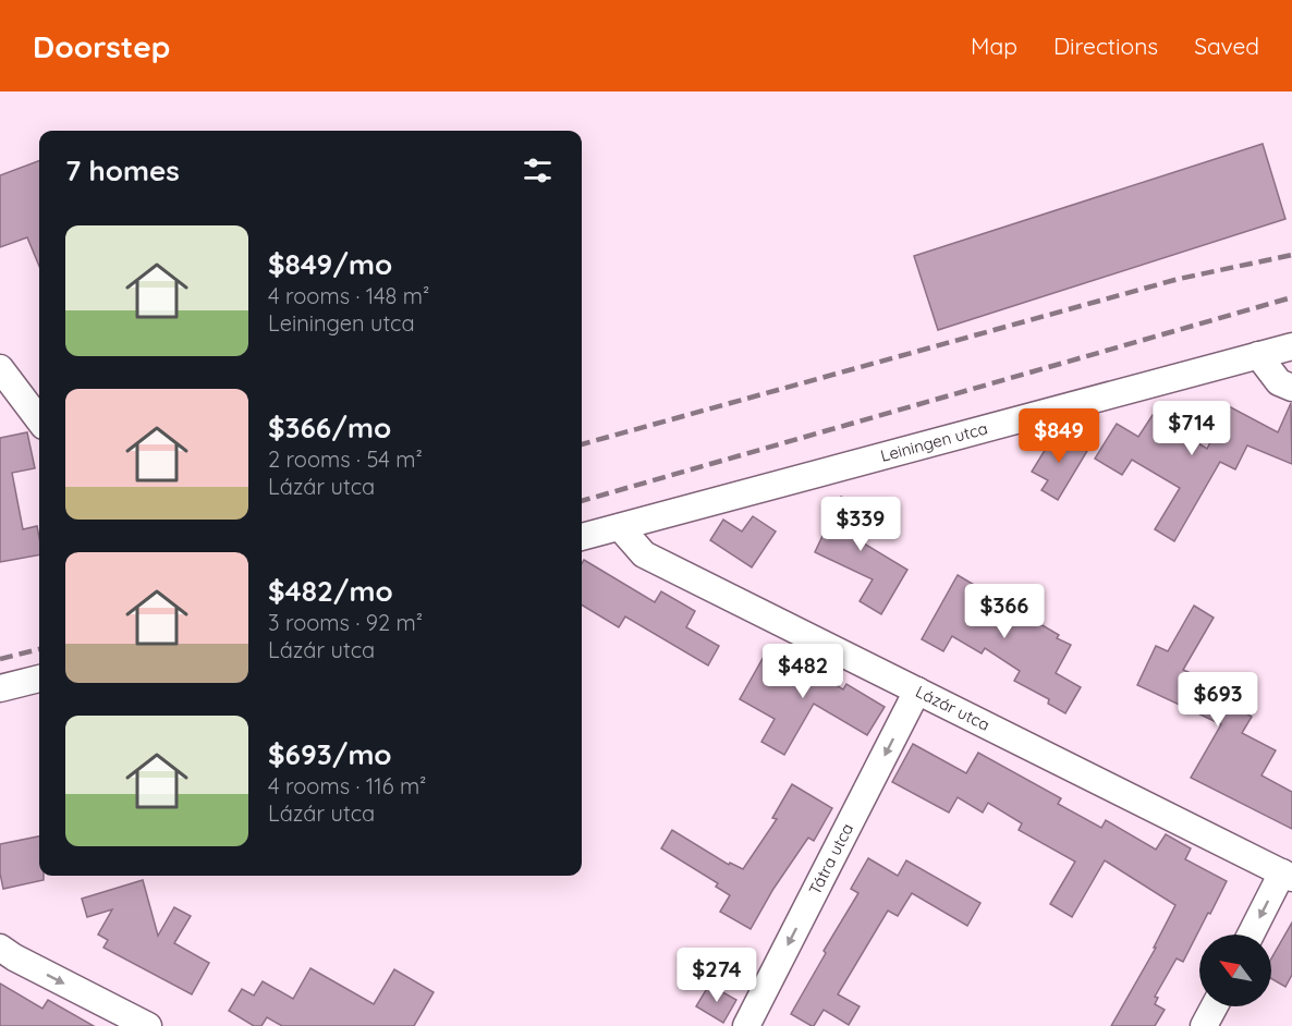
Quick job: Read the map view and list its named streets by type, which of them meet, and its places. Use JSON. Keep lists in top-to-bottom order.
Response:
{
  "streets": {
    "street": ["Leiningen utca", "Lázár utca", "Tátra utca"]
  },
  "crossings": [
    ["Leiningen utca", "Lázár utca"],
    ["Lázár utca", "Tátra utca"]
  ],
  "one_way": ["Tátra utca"],
  "north": "top left",
  "page": {
    "header": "Doorstep",
    "nav": ["Map", "Directions", "Saved"],
    "heading": "7 homes",
    "list": [
      {
        "name": "$849/mo",
        "note": "4 rooms · 148 m² · Leiningen utca"
      },
      {
        "name": "$366/mo",
        "note": "2 rooms · 54 m² · Lázár utca"
      },
      {
        "name": "$482/mo",
        "note": "3 rooms · 92 m² · Lázár utca"
      },
      {
        "name": "$693/mo",
        "note": "4 rooms · 116 m² · Lázár utca"
      }
    ],
    "price": [
      "$714",
      "$849",
      "$339",
      "$366",
      "$482",
      "$693",
      "$274"
    ]
  }
}
